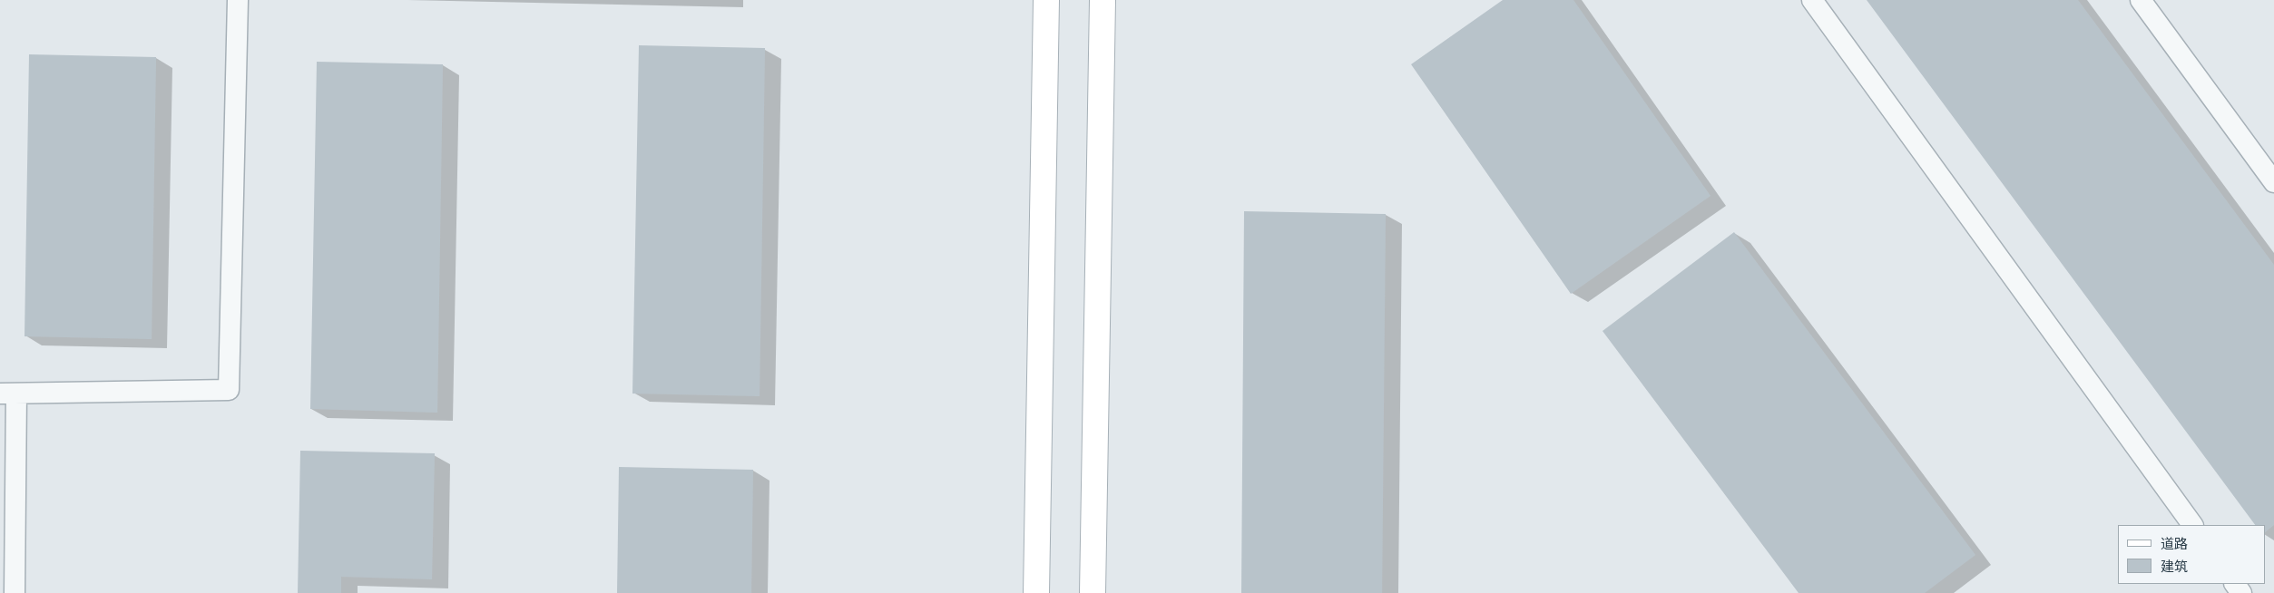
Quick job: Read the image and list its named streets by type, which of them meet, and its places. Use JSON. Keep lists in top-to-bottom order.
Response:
{
  "legend": ["道路", "建筑"]
}
